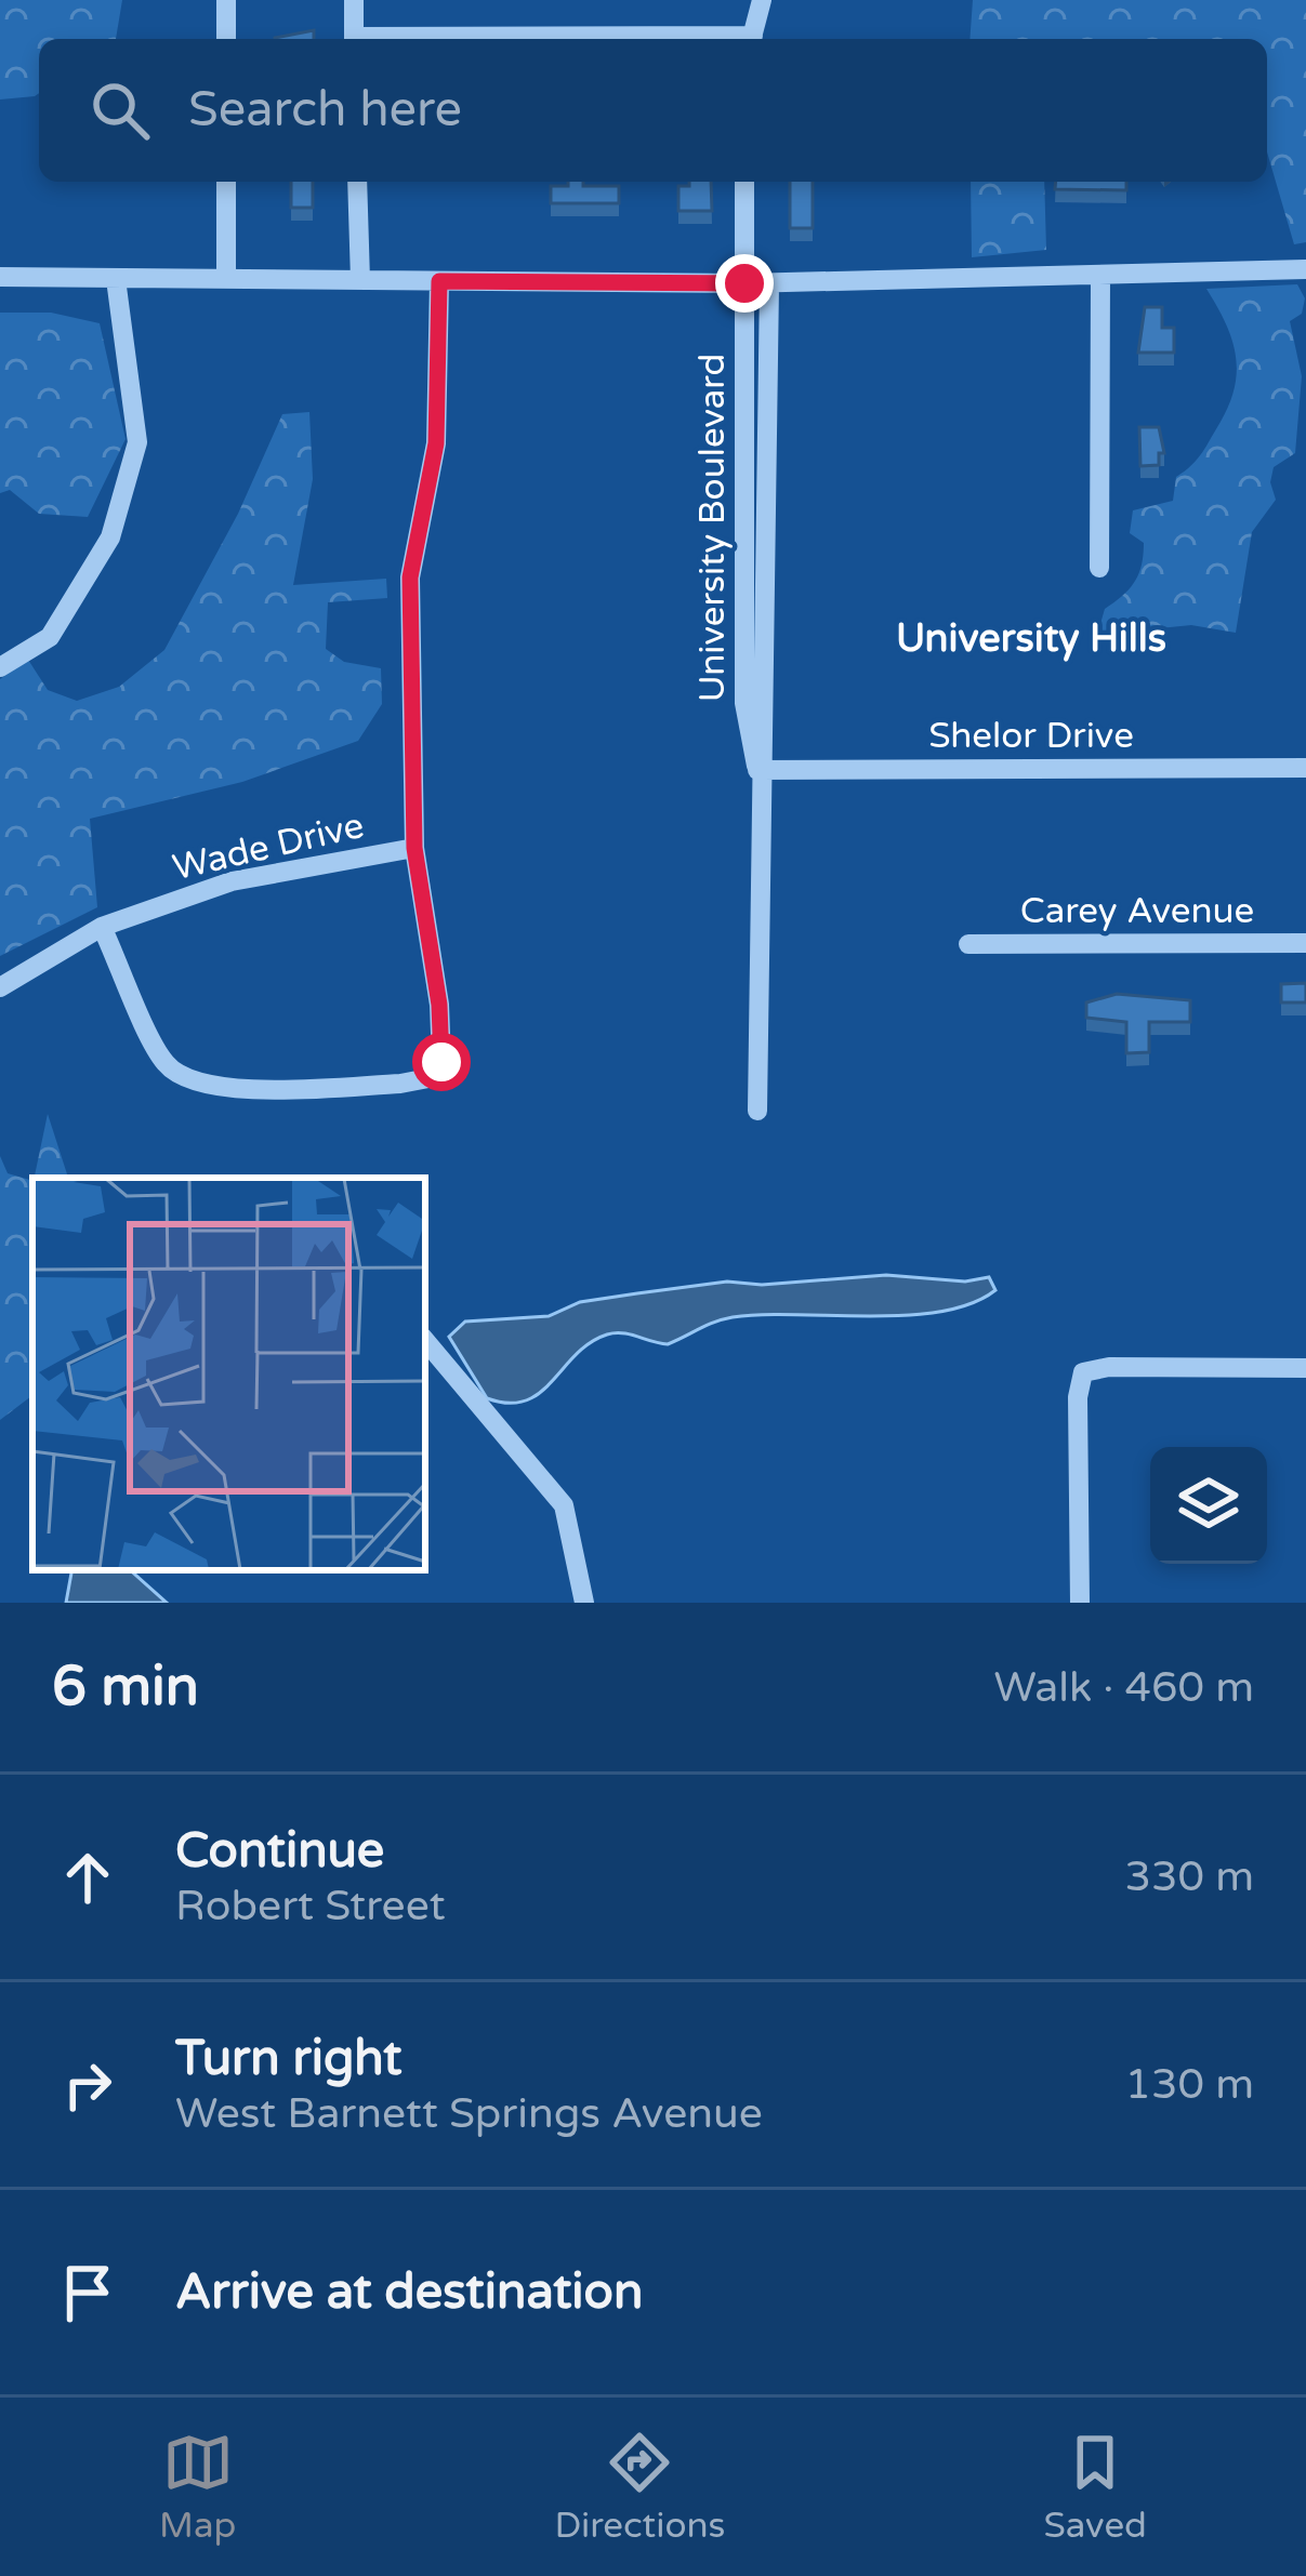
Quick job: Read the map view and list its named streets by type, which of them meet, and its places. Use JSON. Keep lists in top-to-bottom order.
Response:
{
  "streets": {
    "street": [
      "University Boulevard",
      "Shelor Drive",
      "Wade Drive",
      "Carey Avenue"
    ]
  },
  "crossings": [
    ["University Boulevard", "Shelor Drive"]
  ],
  "districts": ["University Hills"],
  "page": {
    "search": "Search here",
    "heading": ["6 min", "Walk · 460 m"],
    "list": [
      ["Continue", "Robert Street", "330 m"],
      ["Turn right", "West Barnett Springs Avenue", "130 m"],
      "Arrive at destination"
    ],
    "nav": ["Map", "Directions", "Saved"]
  }
}
